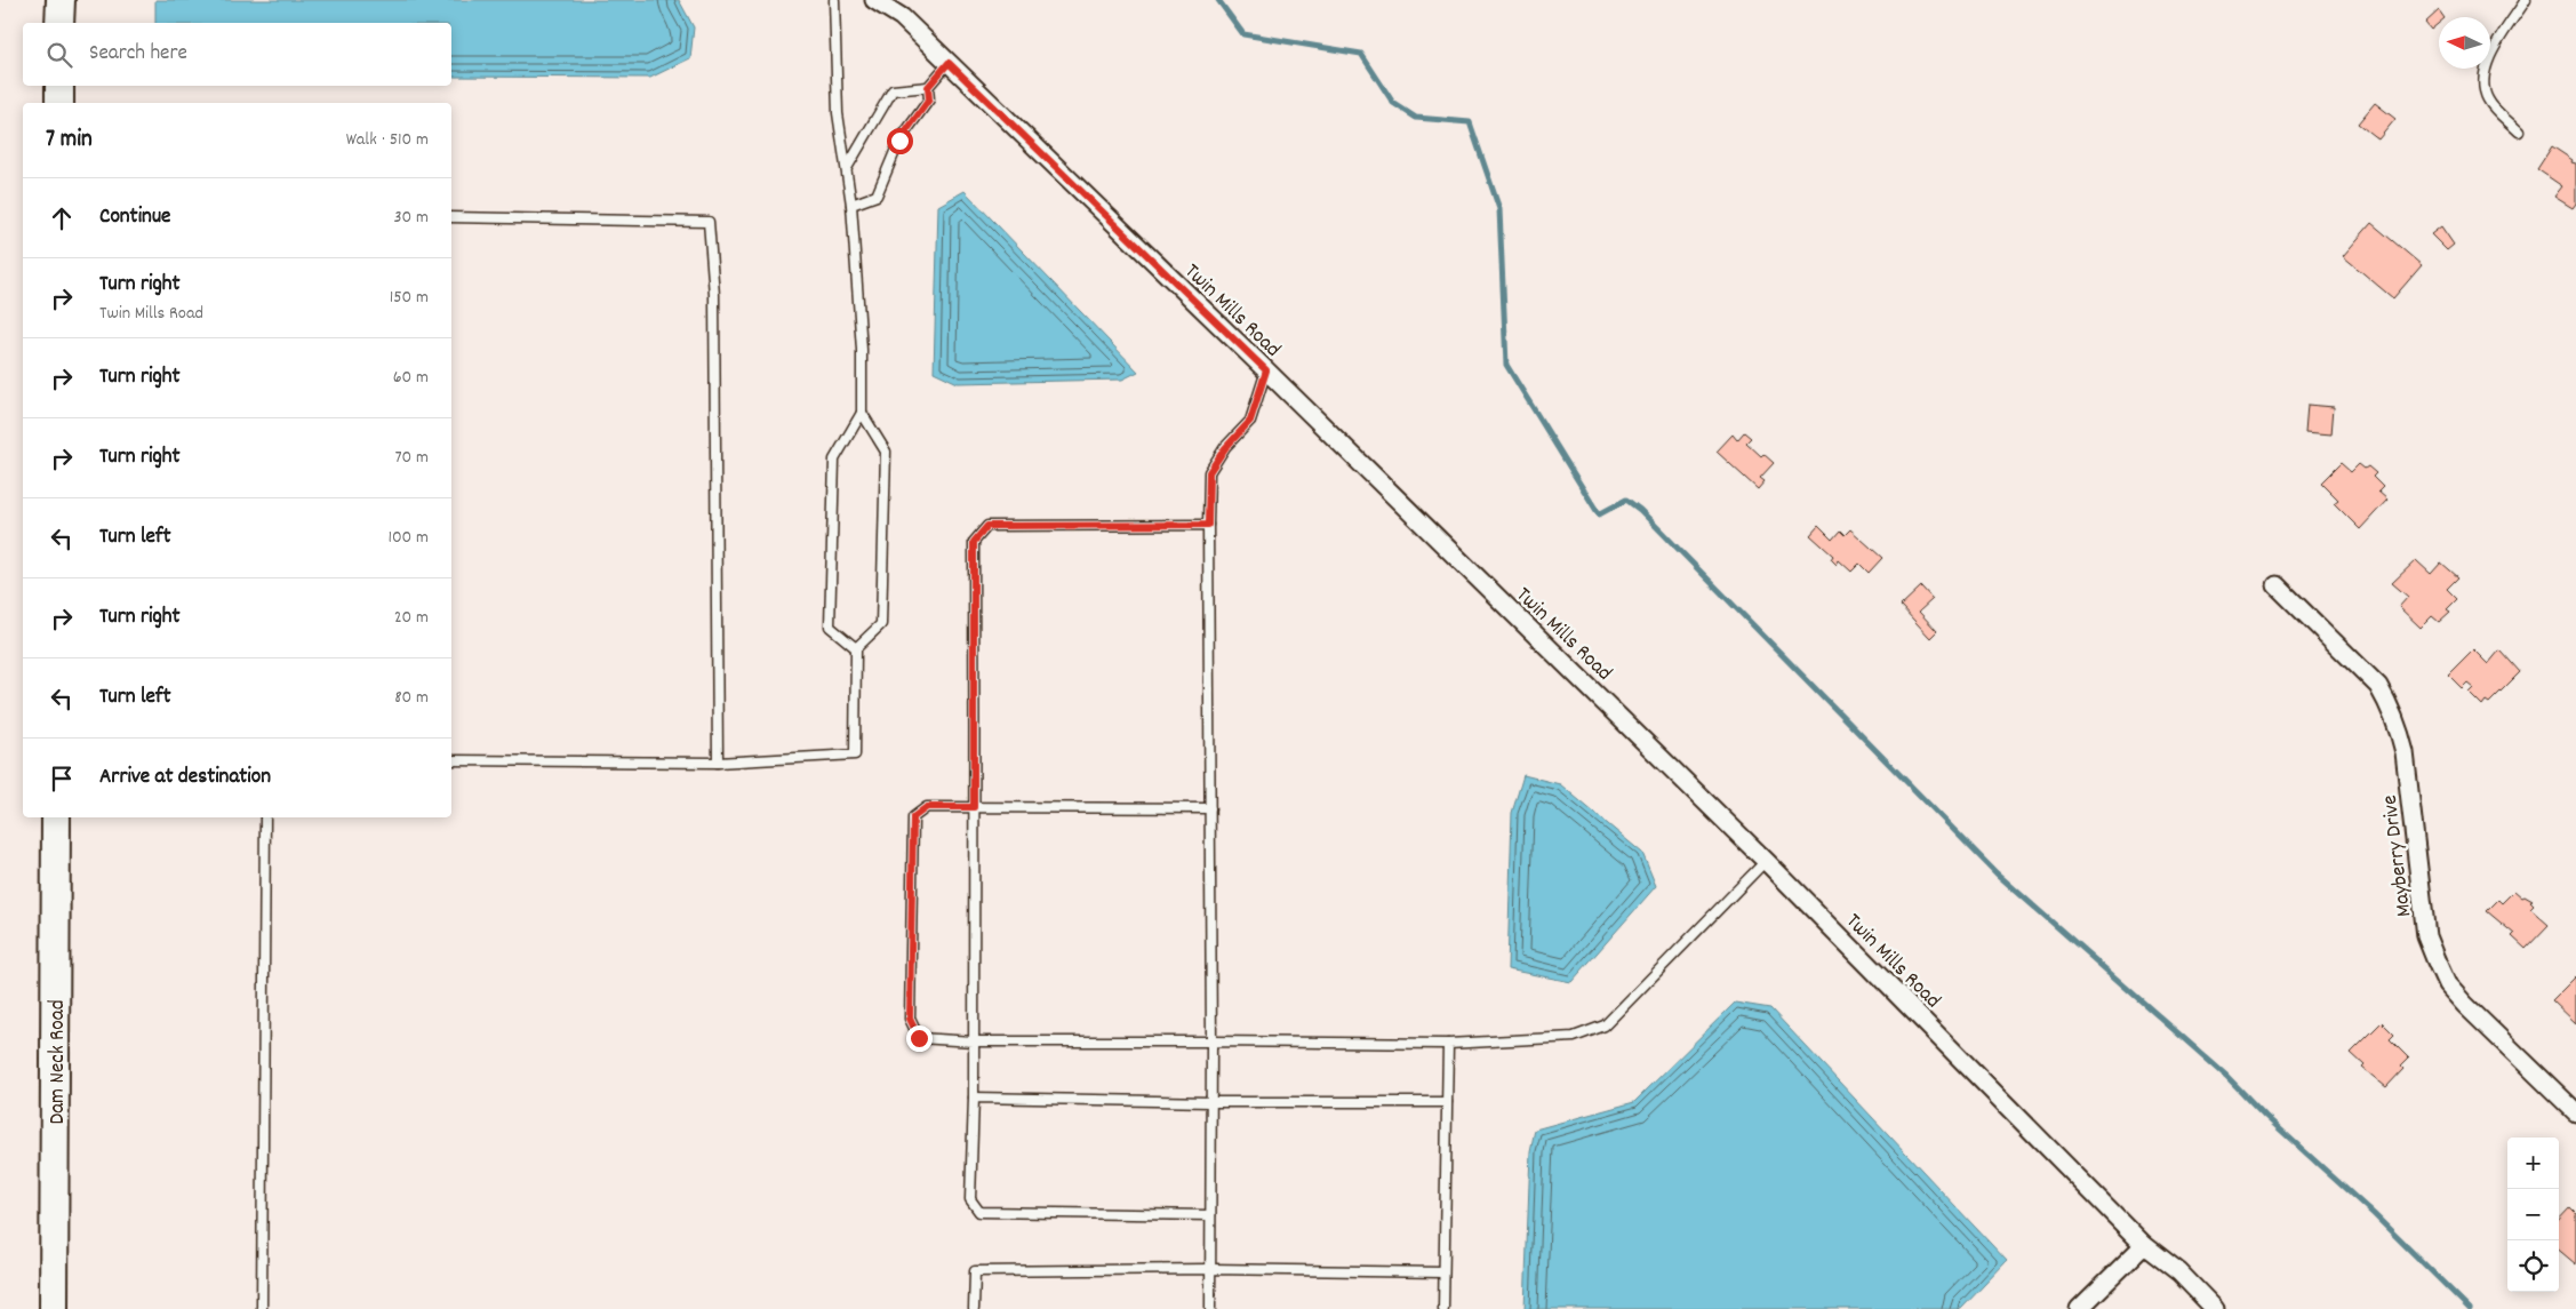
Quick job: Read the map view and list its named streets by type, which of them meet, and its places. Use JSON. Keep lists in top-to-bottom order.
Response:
{
  "streets": {
    "main road": ["Dam Neck Road"],
    "street": ["Twin Mills Road", "Mayberry Drive"]
  },
  "north": "left",
  "page": {
    "search": "Search here",
    "heading": ["7 min", "Walk · 510 m"],
    "list": [
      ["Continue", "30 m"],
      ["Turn right", "Twin Mills Road", "150 m"],
      ["Turn right", "60 m"],
      ["Turn right", "70 m"],
      ["Turn left", "100 m"],
      ["Turn right", "20 m"],
      ["Turn left", "80 m"],
      "Arrive at destination"
    ],
    "map_buttons": ["+", "−"]
  }
}
